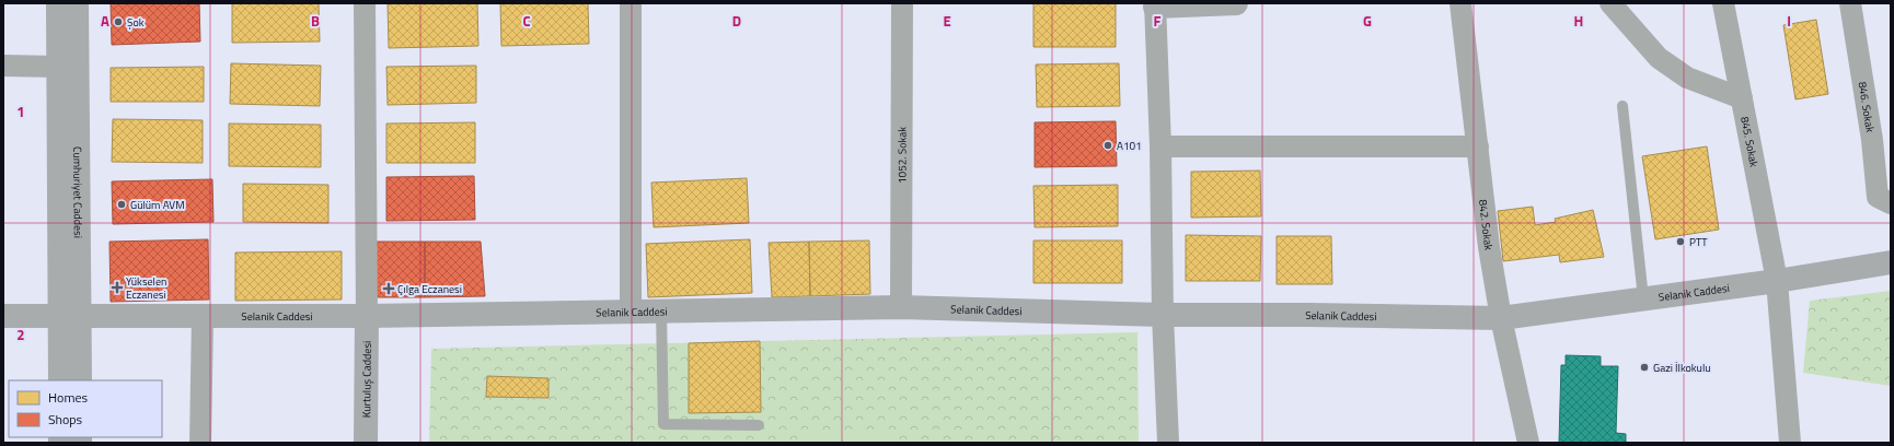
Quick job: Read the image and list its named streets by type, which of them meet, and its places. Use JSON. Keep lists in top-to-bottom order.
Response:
{
  "streets": {
    "street": [
      "846. Sokak",
      "845. Sokak",
      "1052. Sokak",
      "Cumhuriyet Caddesi",
      "842. Sokak",
      "Selanik Caddesi",
      "Kurtuluş Caddesi"
    ]
  },
  "crossings": [
    ["845. Sokak", "Selanik Caddesi"],
    ["1052. Sokak", "Selanik Caddesi"],
    ["Cumhuriyet Caddesi", "Selanik Caddesi"],
    ["842. Sokak", "Selanik Caddesi"],
    ["Selanik Caddesi", "Kurtuluş Caddesi"]
  ],
  "places": {
    "other": [
      "Şok",
      "A101",
      "Gülüm AVM",
      "PTT",
      "Gazi İlkokulu"
    ],
    "health": ["Yükselen Eczanesi", "Çılga Eczanesi"]
  },
  "legend": ["Homes", "Shops"],
  "grid": {
    "columns": [
      "A",
      "B",
      "C",
      "D",
      "E",
      "F",
      "G",
      "H",
      "I"
    ],
    "rows": ["1", "2"]
  }
}
